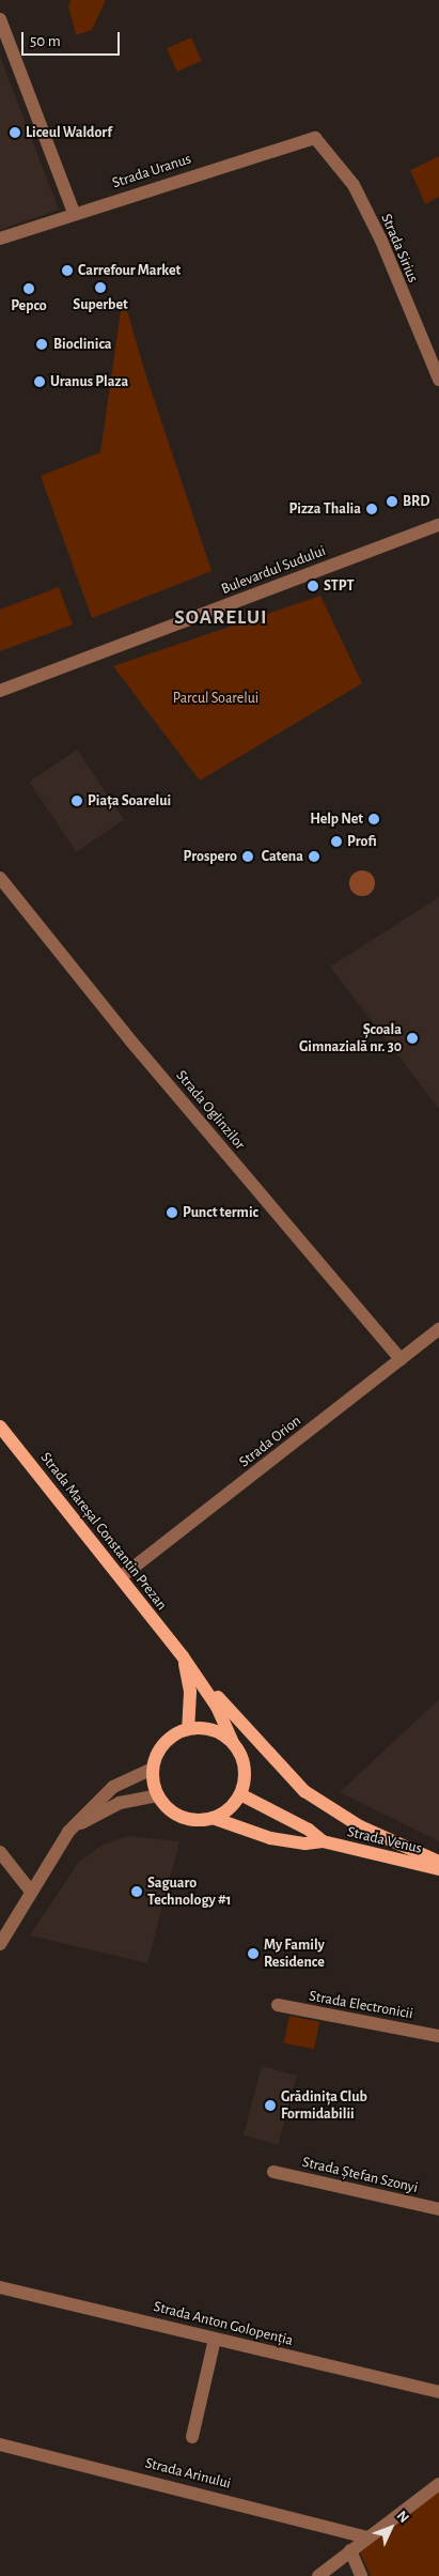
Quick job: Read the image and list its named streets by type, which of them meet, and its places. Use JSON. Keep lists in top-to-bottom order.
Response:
{
  "streets": {
    "main road": ["Strada Mareșal Constantin Prezan", "Strada Venus"],
    "street": [
      "Strada Uranus",
      "Strada Sirius",
      "Bulevardul Sudului",
      "Strada Oglinzilor",
      "Strada Orion",
      "Strada Electronicii",
      "Strada Ștefan Szonyi",
      "Strada Anton Golopenția",
      "Strada Arinului"
    ]
  },
  "crossings": [
    ["Strada Uranus", "Strada Sirius"],
    ["Strada Oglinzilor", "Strada Orion"],
    ["Strada Orion", "Strada Mareșal Constantin Prezan"],
    ["Strada Mareșal Constantin Prezan", "Strada Venus"]
  ],
  "districts": ["SOARELUI"],
  "parks": ["Parcul Soarelui"],
  "places": [
    "Liceul Waldorf",
    "Carrefour Market",
    "Superbet",
    "Pepco",
    "Bioclinica",
    "Uranus Plaza",
    "BRD",
    "Pizza Thalia",
    "STPT",
    "Piața Soarelui",
    "Help Net",
    "Profi",
    "Prospero",
    "Catena",
    "Școala Gimnazială nr. 30",
    "Punct termic",
    "Saguaro Technology #1",
    "My Family Residence",
    "Grădinița Club Formidabilii"
  ],
  "scale_bar": "50 m",
  "north": "top right"
}
